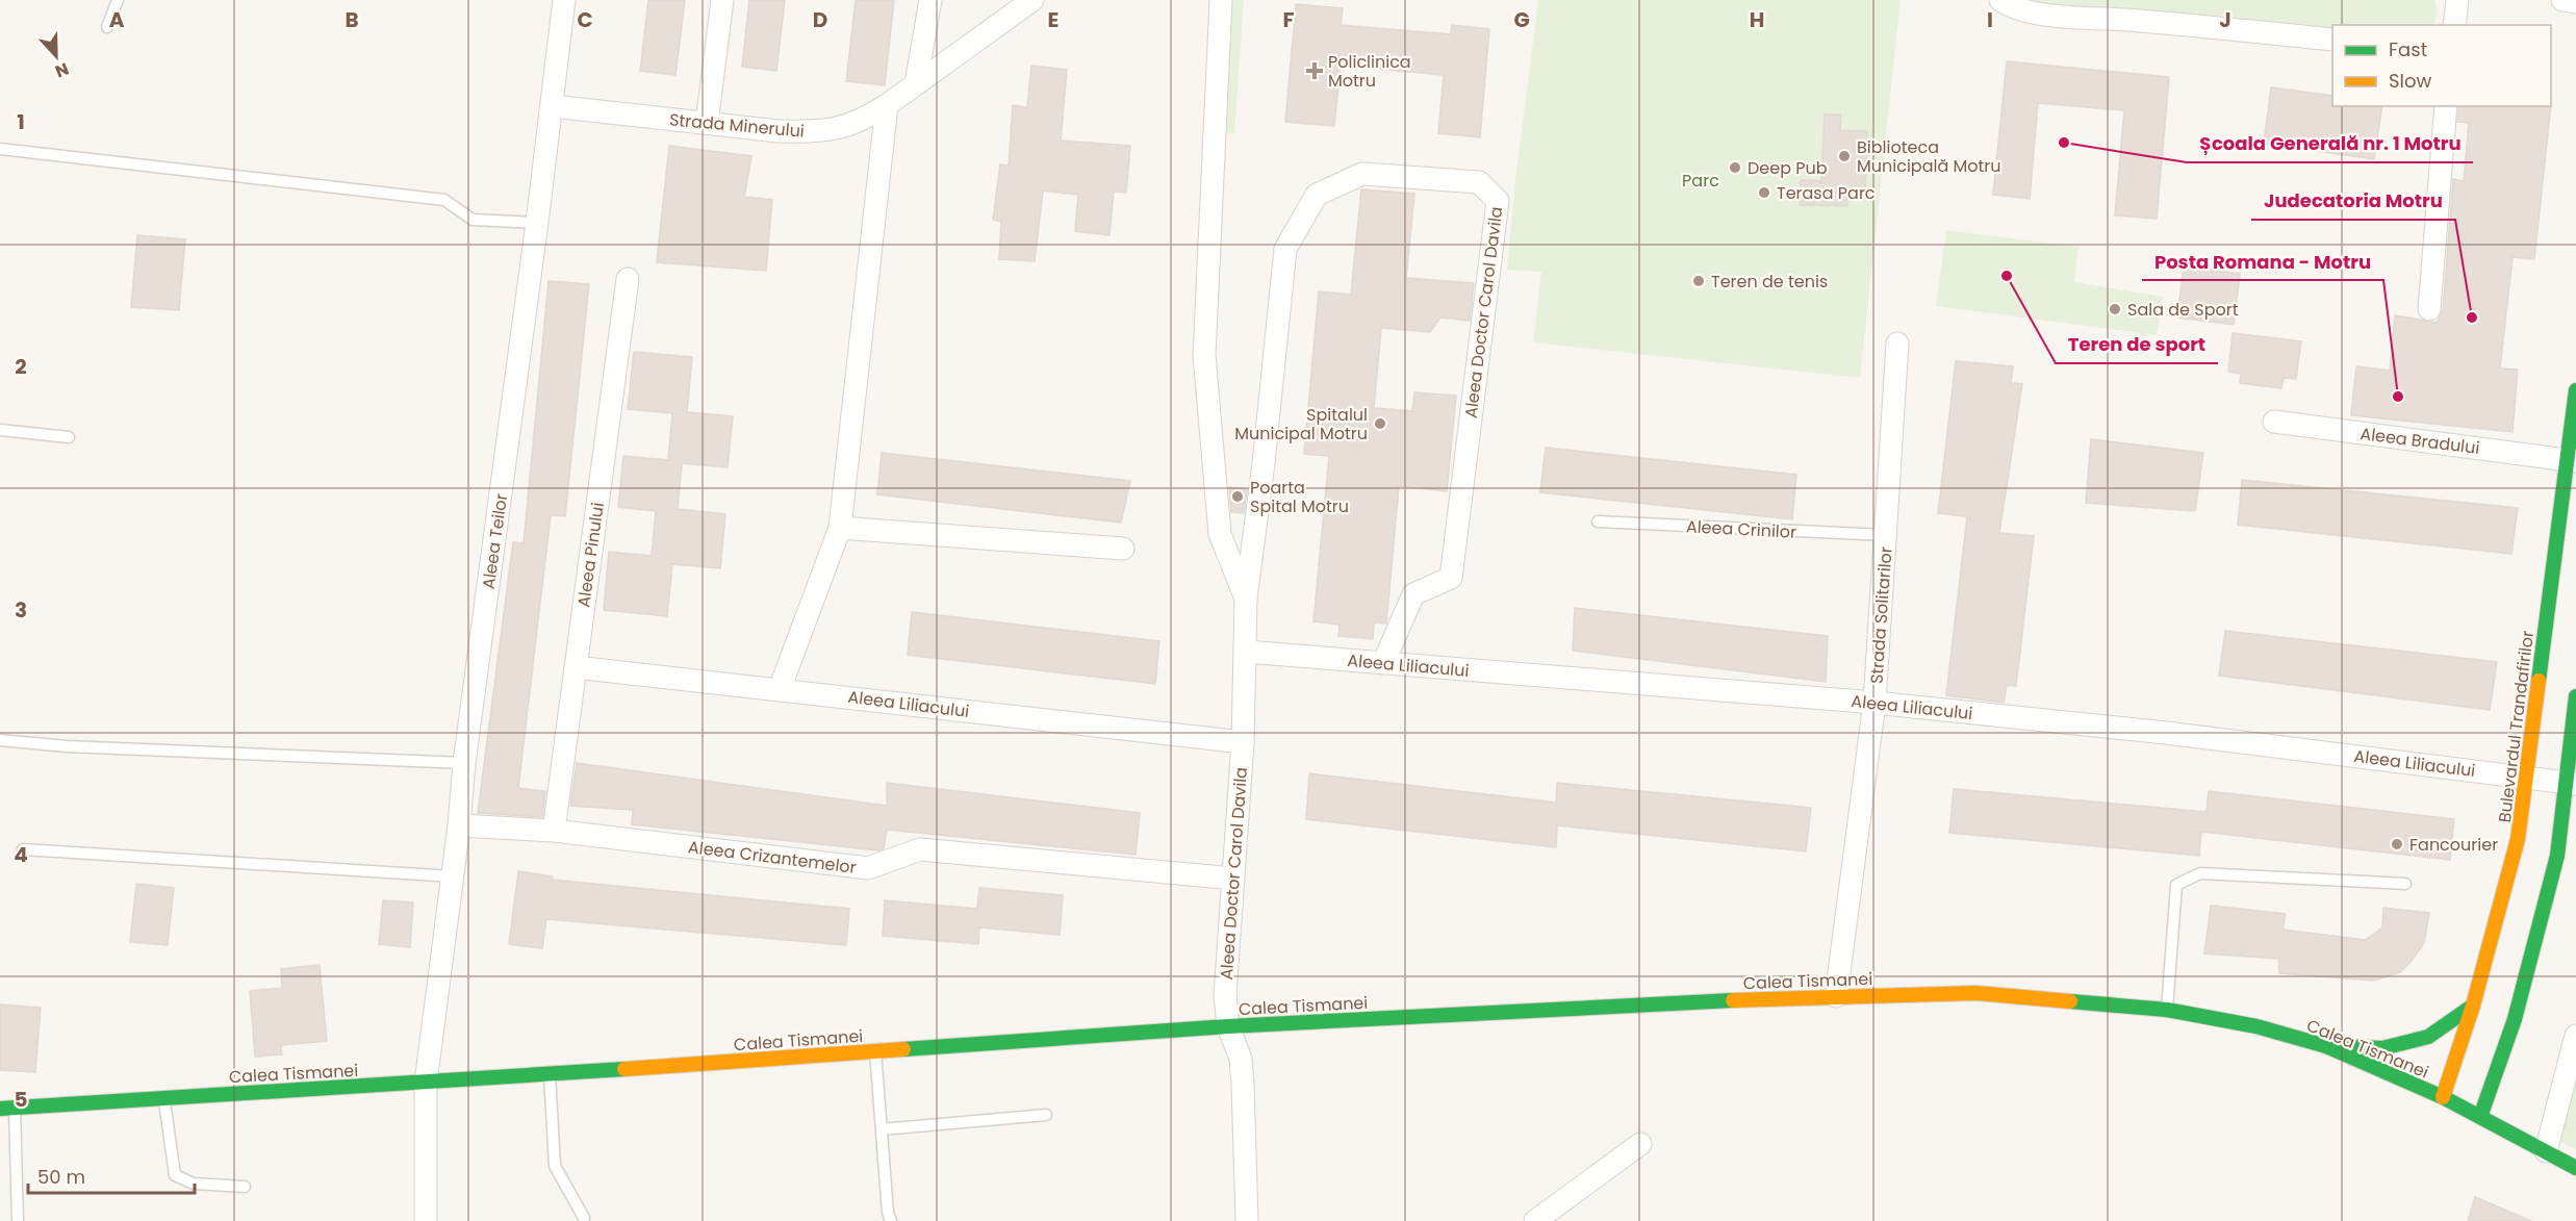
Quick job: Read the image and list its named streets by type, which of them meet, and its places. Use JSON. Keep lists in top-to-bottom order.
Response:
{
  "streets": {
    "main road": ["Bulevardul Trandafirilor", "Calea Tismanei"],
    "street": [
      "Strada Minerului",
      "Aleea Doctor Carol Davila",
      "Aleea Bradului",
      "Aleea Teilor",
      "Aleea Pinului",
      "Strada Solitarilor",
      "Aleea Liliacului",
      "Aleea Crizantemelor"
    ],
    "lane": ["Aleea Crinilor"]
  },
  "crossings": [
    ["Strada Minerului", "Aleea Teilor"],
    ["Aleea Doctor Carol Davila", "Aleea Liliacului"],
    ["Aleea Doctor Carol Davila", "Aleea Crizantemelor"],
    ["Aleea Doctor Carol Davila", "Calea Tismanei"],
    ["Aleea Bradului", "Bulevardul Trandafirilor"],
    ["Aleea Crinilor", "Strada Solitarilor"],
    ["Aleea Teilor", "Aleea Crizantemelor"],
    ["Aleea Teilor", "Calea Tismanei"],
    ["Aleea Pinului", "Aleea Liliacului"],
    ["Aleea Pinului", "Aleea Crizantemelor"],
    ["Strada Solitarilor", "Aleea Liliacului"],
    ["Strada Solitarilor", "Calea Tismanei"],
    ["Aleea Liliacului", "Bulevardul Trandafirilor"],
    ["Bulevardul Trandafirilor", "Calea Tismanei"]
  ],
  "parks": ["Parc"],
  "places": {
    "health": ["Policlinica Motru"],
    "other": [
      "Școala Generală nr. 1 Motru",
      "Biblioteca Municipală Motru",
      "Deep Pub",
      "Terasa Parc",
      "Teren de sport",
      "Teren de tenis",
      "Sala de Sport",
      "Judecatoria Motru",
      "Posta Romana - Motru",
      "Spitalul Municipal Motru",
      "Poarta Spital Motru",
      "Fancourier"
    ]
  },
  "legend": ["Fast", "Slow"],
  "scale_bar": "50 m",
  "north": "bottom",
  "grid": {
    "columns": [
      "A",
      "B",
      "C",
      "D",
      "E",
      "F",
      "G",
      "H",
      "I",
      "J"
    ],
    "rows": [
      "1",
      "2",
      "3",
      "4",
      "5"
    ]
  }
}
